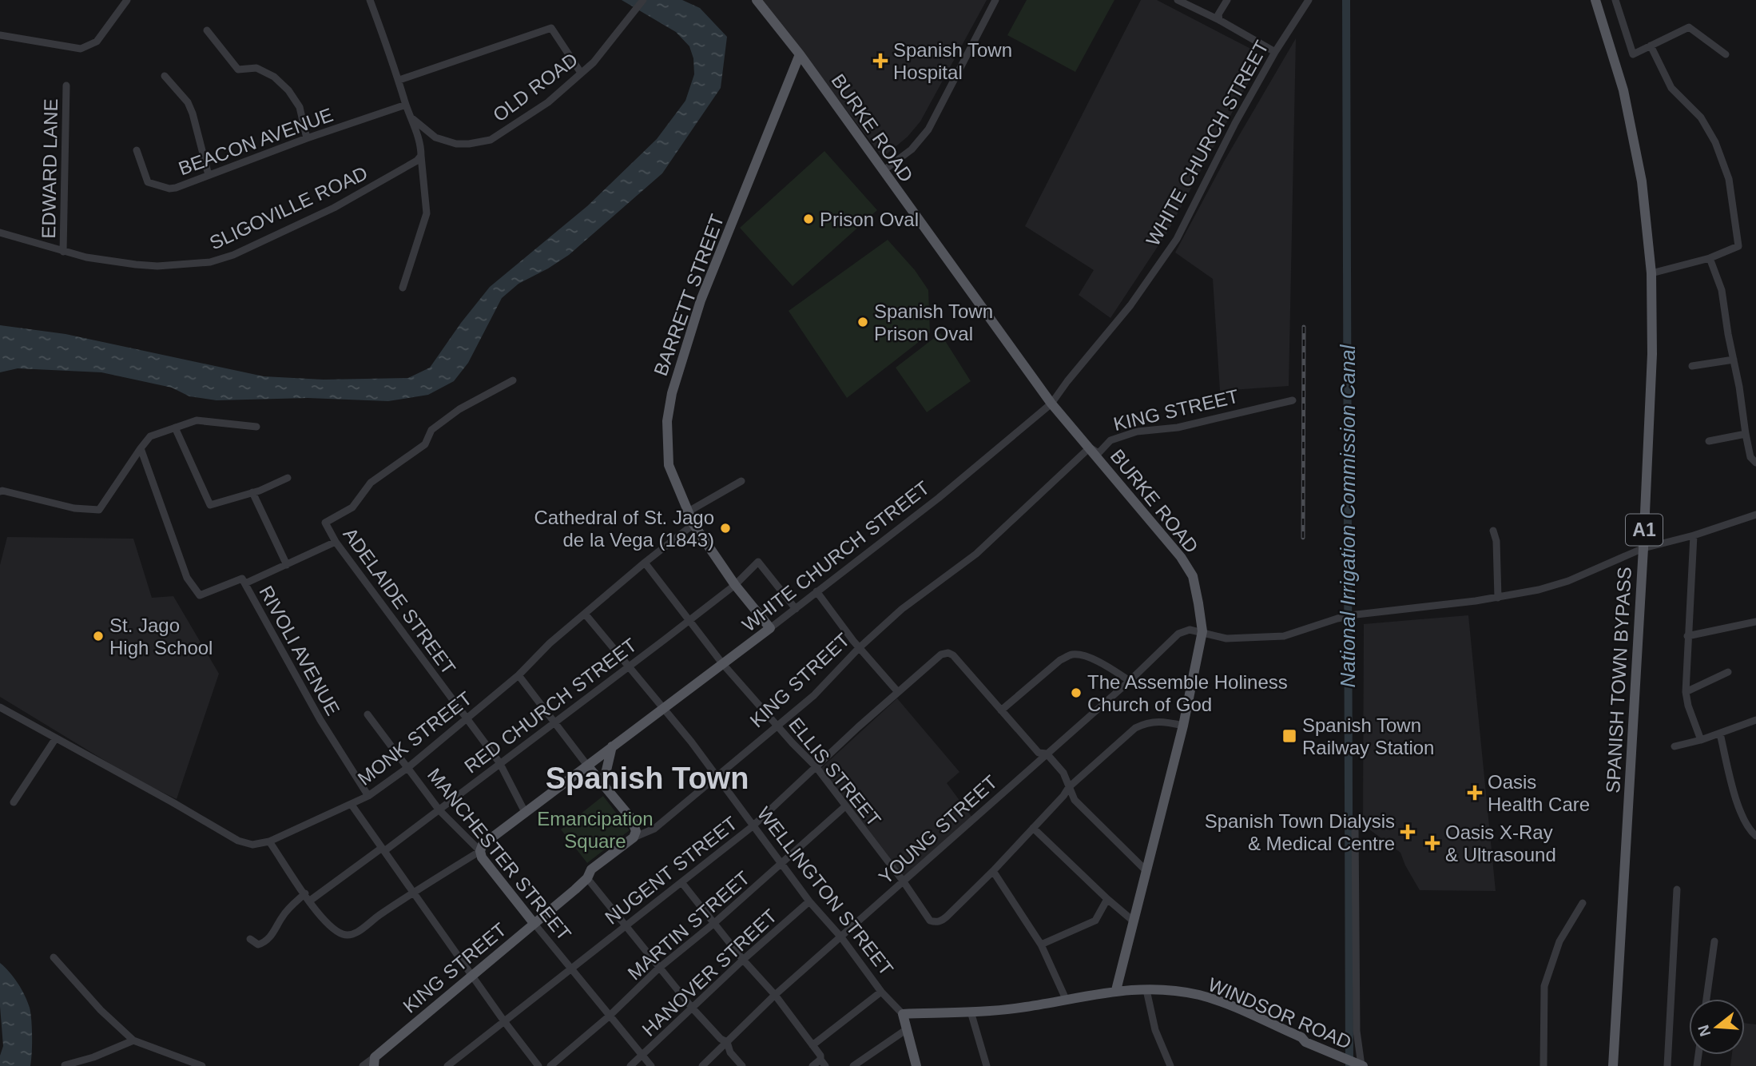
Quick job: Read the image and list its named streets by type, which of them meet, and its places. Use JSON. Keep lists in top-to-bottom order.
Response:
{
  "streets": {
    "main road": [
      "BURKE ROAD",
      "WHITE CHURCH STREET",
      "BARRETT STREET",
      "KING STREET",
      "A1",
      "SPANISH TOWN BYPASS",
      "MANCHESTER STREET",
      "WELLINGTON STREET",
      "WINDSOR ROAD"
    ],
    "street": [
      "OLD ROAD",
      "BEACON AVENUE",
      "EDWARD LANE",
      "SLIGOVILLE ROAD",
      "ADELAIDE STREET",
      "RIVOLI AVENUE",
      "RED CHURCH STREET",
      "MONK STREET",
      "ELLIS STREET",
      "YOUNG STREET",
      "NUGENT STREET",
      "MARTIN STREET",
      "HANOVER STREET"
    ]
  },
  "crossings": [
    ["BURKE ROAD", "WHITE CHURCH STREET"],
    ["BURKE ROAD", "BARRETT STREET"],
    ["BURKE ROAD", "KING STREET"],
    ["BURKE ROAD", "YOUNG STREET"],
    ["BURKE ROAD", "NUGENT STREET"],
    ["BURKE ROAD", "WINDSOR ROAD"],
    ["WHITE CHURCH STREET", "BARRETT STREET"],
    ["WHITE CHURCH STREET", "ADELAIDE STREET"],
    ["WHITE CHURCH STREET", "RED CHURCH STREET"],
    ["WHITE CHURCH STREET", "MONK STREET"],
    ["WHITE CHURCH STREET", "ELLIS STREET"],
    ["WHITE CHURCH STREET", "MANCHESTER STREET"],
    ["WHITE CHURCH STREET", "WELLINGTON STREET"],
    ["EDWARD LANE", "SLIGOVILLE ROAD"],
    ["BARRETT STREET", "RED CHURCH STREET"],
    ["BARRETT STREET", "MONK STREET"],
    ["KING STREET", "ELLIS STREET"],
    ["KING STREET", "MANCHESTER STREET"],
    ["KING STREET", "WELLINGTON STREET"],
    ["ADELAIDE STREET", "RED CHURCH STREET"],
    ["ADELAIDE STREET", "MONK STREET"],
    ["RIVOLI AVENUE", "MONK STREET"],
    ["RED CHURCH STREET", "ELLIS STREET"],
    ["RED CHURCH STREET", "MANCHESTER STREET"],
    ["RED CHURCH STREET", "WELLINGTON STREET"],
    ["MONK STREET", "ELLIS STREET"],
    ["MONK STREET", "MANCHESTER STREET"],
    ["MONK STREET", "WELLINGTON STREET"],
    ["ELLIS STREET", "YOUNG STREET"],
    ["ELLIS STREET", "NUGENT STREET"],
    ["ELLIS STREET", "MARTIN STREET"],
    ["YOUNG STREET", "NUGENT STREET"],
    ["YOUNG STREET", "WELLINGTON STREET"],
    ["MANCHESTER STREET", "NUGENT STREET"],
    ["MANCHESTER STREET", "MARTIN STREET"],
    ["MANCHESTER STREET", "HANOVER STREET"],
    ["NUGENT STREET", "WELLINGTON STREET"],
    ["WELLINGTON STREET", "MARTIN STREET"],
    ["WELLINGTON STREET", "HANOVER STREET"],
    ["WELLINGTON STREET", "WINDSOR ROAD"]
  ],
  "districts": ["Spanish Town"],
  "water": ["National Irrigation Commission Canal"],
  "parks": ["Emancipation Square"],
  "places": {
    "health": [
      "Spanish Town Hospital",
      "Oasis Health Care",
      "Spanish Town Dialysis & Medical Centre",
      "Oasis X-Ray & Ultrasound"
    ],
    "other": [
      "Prison Oval",
      "Spanish Town Prison Oval",
      "Cathedral of St. Jago de la Vega (1843)",
      "St. Jago High School",
      "The Assemble Holiness Church of God"
    ],
    "transit": ["Spanish Town Railway Station"]
  },
  "north": "left"
}
